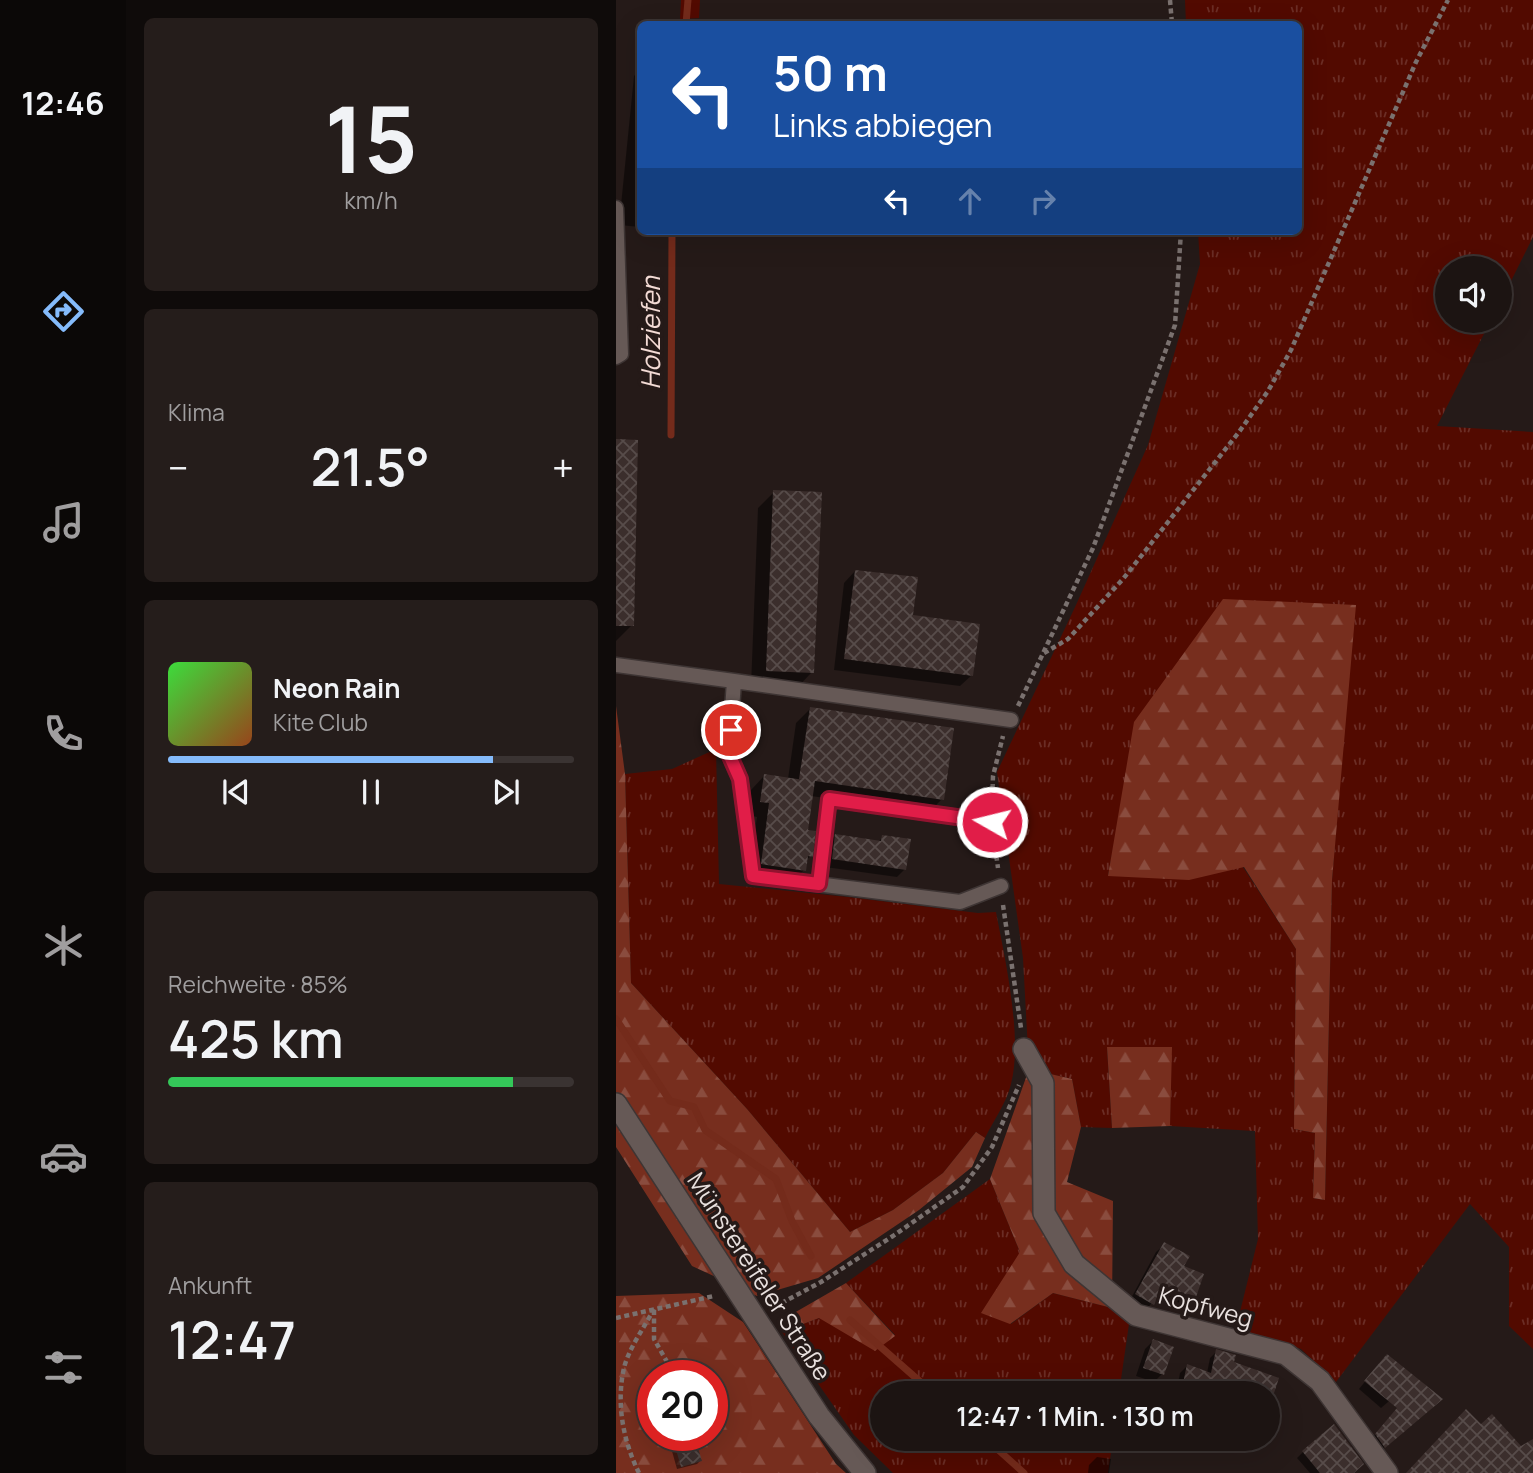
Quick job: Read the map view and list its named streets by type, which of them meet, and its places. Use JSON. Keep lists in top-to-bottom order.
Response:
{
  "streets": {
    "street": ["Münstereifeler Straße", "Kopfweg"]
  },
  "water": ["Holziefen"],
  "page": {
    "tabs": "12:46",
    "tile": [
      ["15", "km/h"],
      "Klima",
      ["Reichweite · 85%", "425 km"],
      ["Ankunft", "12:47"]
    ],
    "turn": ["50 m", "Links abbiegen"],
    "heat": ["−", "21.5°", "+"],
    "song": ["Neon Rain", "Kite Club"],
    "limit": "20",
    "trip": "12:47 · 1 Min. · 130 m"
  }
}
